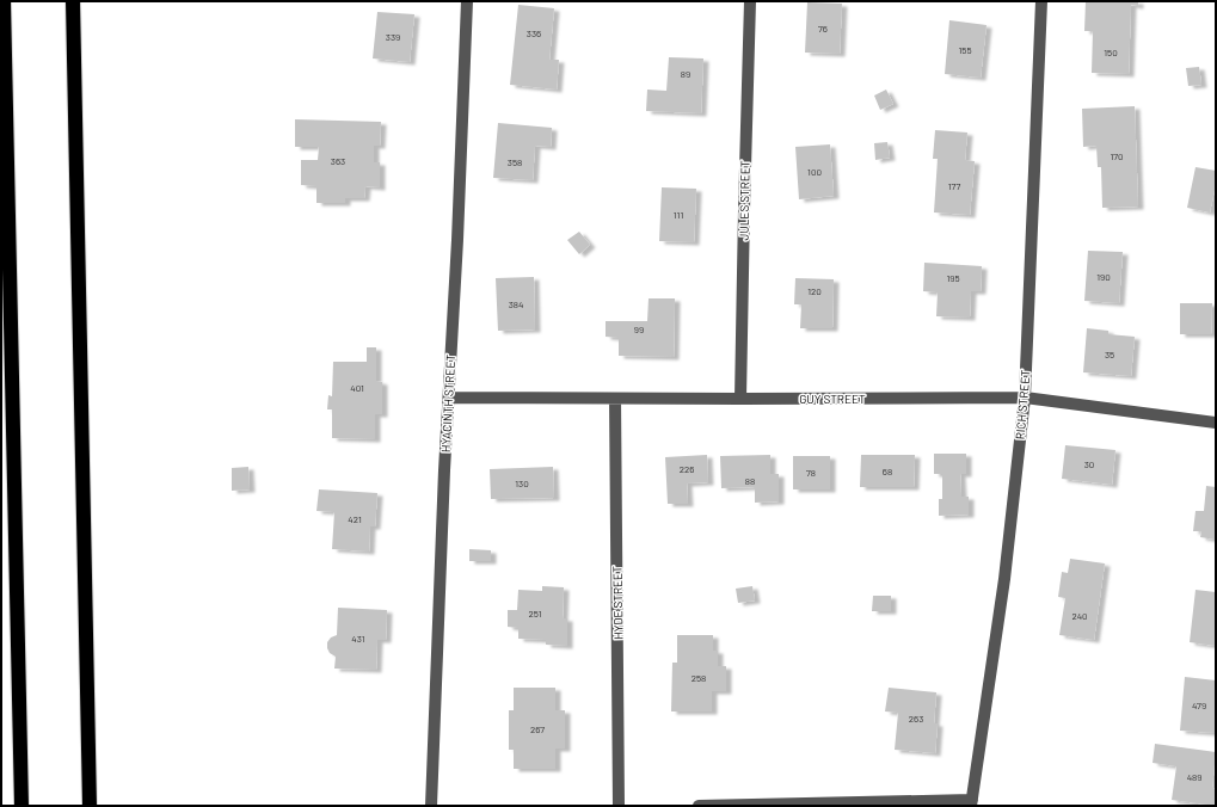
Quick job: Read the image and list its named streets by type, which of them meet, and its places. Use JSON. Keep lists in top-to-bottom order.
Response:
{
  "streets": {
    "street": [
      "JULES STREET",
      "GUY STREET",
      "HYACINTH STREET",
      "RICH STREET",
      "HYDE STREET"
    ]
  },
  "crossings": [
    ["JULES STREET", "GUY STREET"],
    ["GUY STREET", "HYACINTH STREET"],
    ["GUY STREET", "RICH STREET"],
    ["GUY STREET", "HYDE STREET"]
  ],
  "house_numbers": [
    "76",
    "336",
    "339",
    "155",
    "150",
    "89",
    "170",
    "363",
    "358",
    "100",
    "177",
    "111",
    "190",
    "195",
    "120",
    "384",
    "99",
    "35",
    "401",
    "30",
    "226",
    "68",
    "78",
    "88",
    "130",
    "421",
    "251",
    "240",
    "431",
    "258",
    "479",
    "263",
    "267",
    "489"
  ]
}
